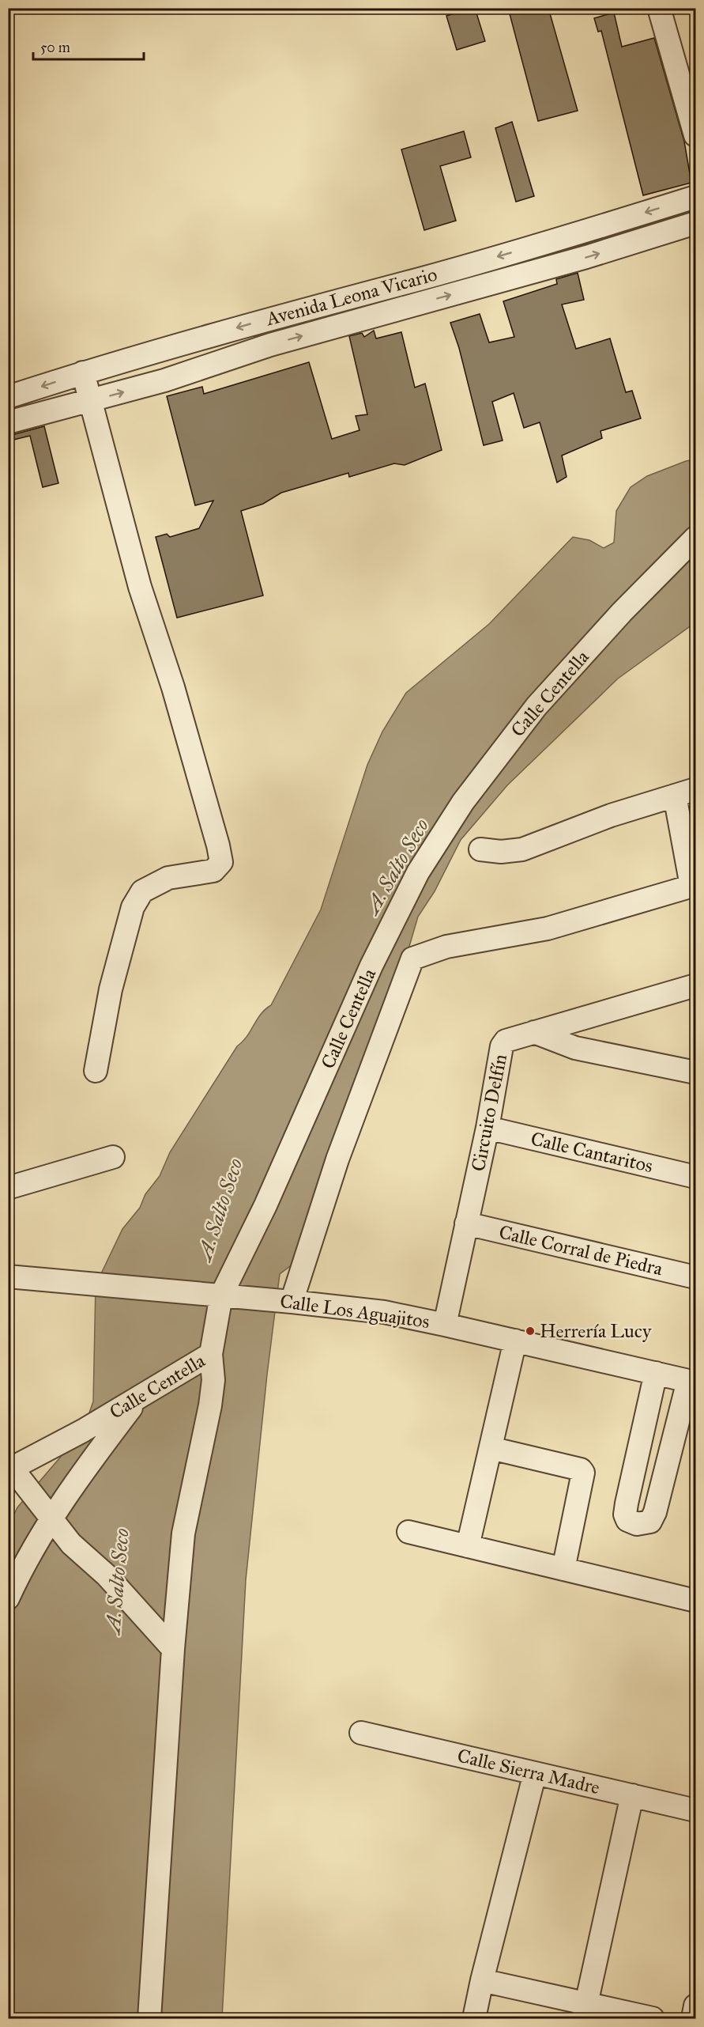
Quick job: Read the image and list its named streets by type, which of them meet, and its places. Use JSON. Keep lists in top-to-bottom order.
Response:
{
  "streets": {
    "street": [
      "Avenida Leona Vicario",
      "Calle Centella",
      "Circuito Delfín",
      "Calle Cantaritos",
      "Calle Corral de Piedra",
      "Calle Los Aguajitos",
      "Calle Sierra Madre"
    ]
  },
  "crossings": [
    ["Calle Centella", "Calle Los Aguajitos"],
    ["Circuito Delfín", "Calle Cantaritos"],
    ["Circuito Delfín", "Calle Corral de Piedra"],
    ["Circuito Delfín", "Calle Los Aguajitos"]
  ],
  "water": ["A. Salto Seco"],
  "places": ["Herrería Lucy"],
  "scale_bar": "50 m"
}
